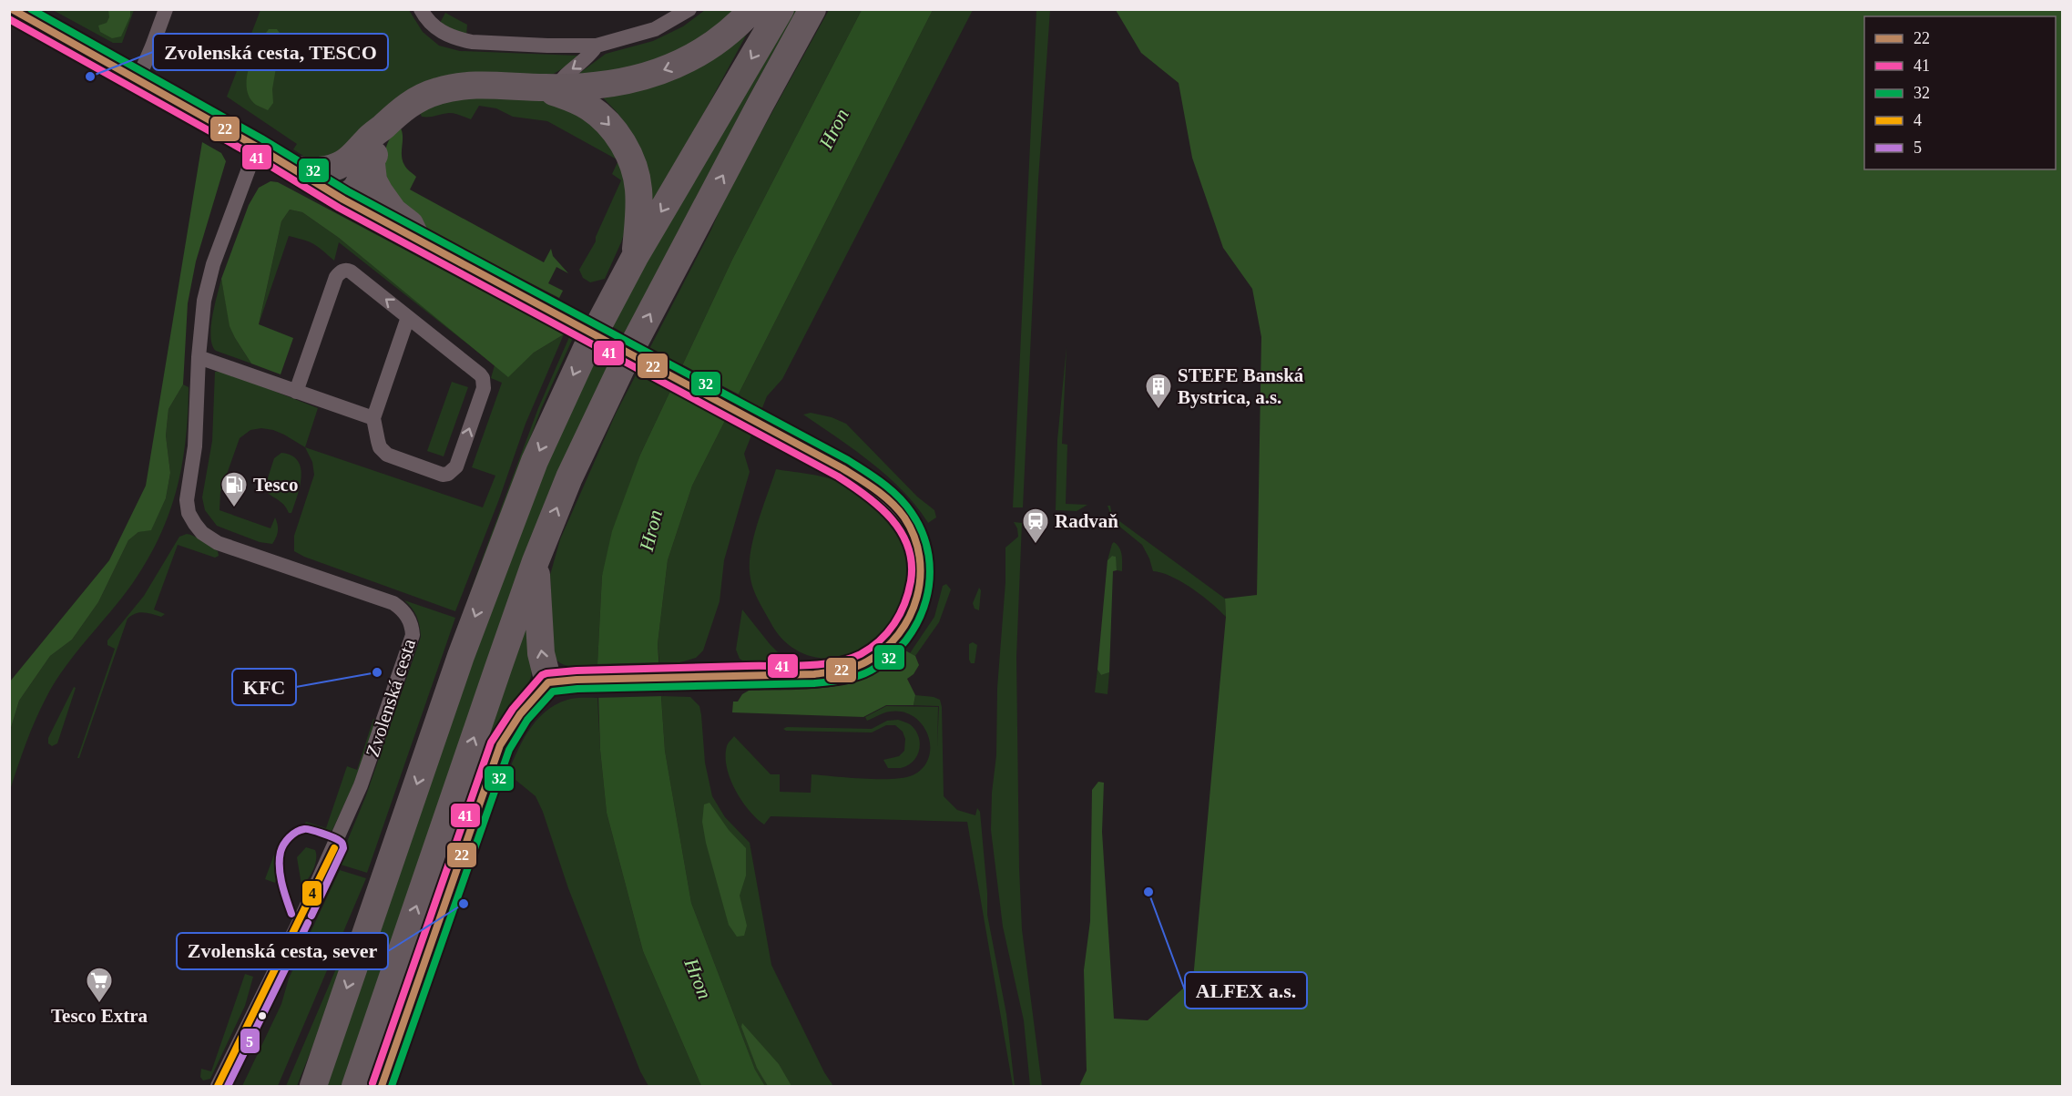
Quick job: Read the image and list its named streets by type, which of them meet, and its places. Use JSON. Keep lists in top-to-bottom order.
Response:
{
  "streets": {
    "street": ["Zvolenská cesta"]
  },
  "water": ["Hron"],
  "places": {
    "other": [
      "Zvolenská cesta, TESCO",
      "KFC",
      "ALFEX a.s.",
      "Zvolenská cesta, sever"
    ],
    "building": ["STEFE Banská Bystrica, a.s."],
    "fuel station": ["Tesco"],
    "station": ["Radvaň"],
    "supermarket": ["Tesco Extra"]
  },
  "lines": [
    "transit line 22",
    "transit line 32",
    "transit line 41",
    "transit line 5",
    "transit line 4"
  ],
  "legend": [
    "22",
    "41",
    "32",
    "4",
    "5"
  ]
}
